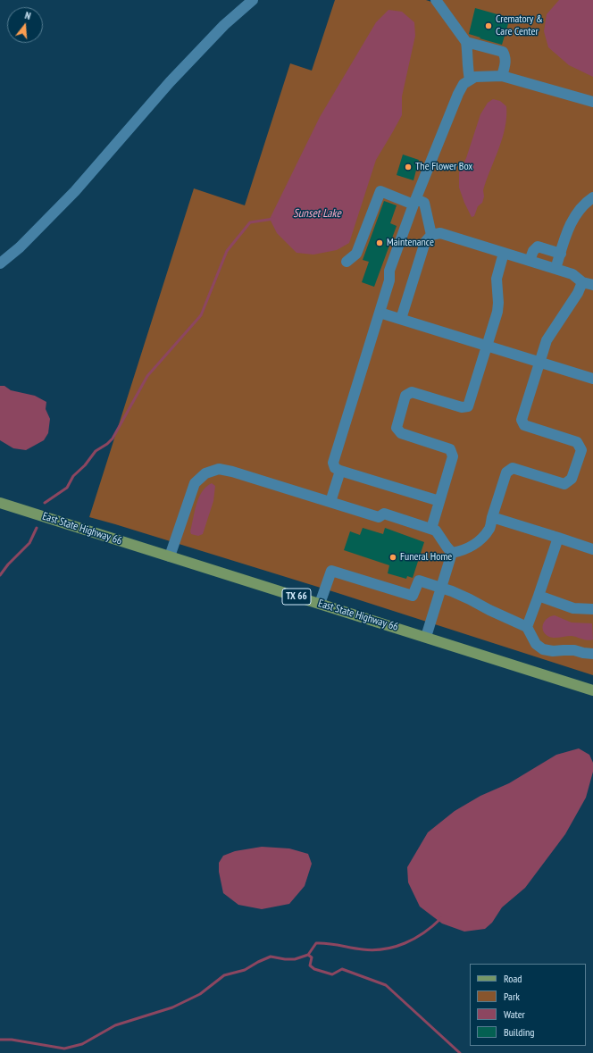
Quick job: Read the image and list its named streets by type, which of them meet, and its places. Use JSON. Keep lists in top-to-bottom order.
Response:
{
  "streets": {
    "main road": ["East State Highway 66", "TX 66"]
  },
  "water": ["Sunset Lake"],
  "places": [
    "Crematory & Care Center",
    "The Flower Box",
    "Maintenance",
    "Funeral Home"
  ],
  "legend": [
    "Road",
    "Park",
    "Water",
    "Building"
  ],
  "north": "top"
}
